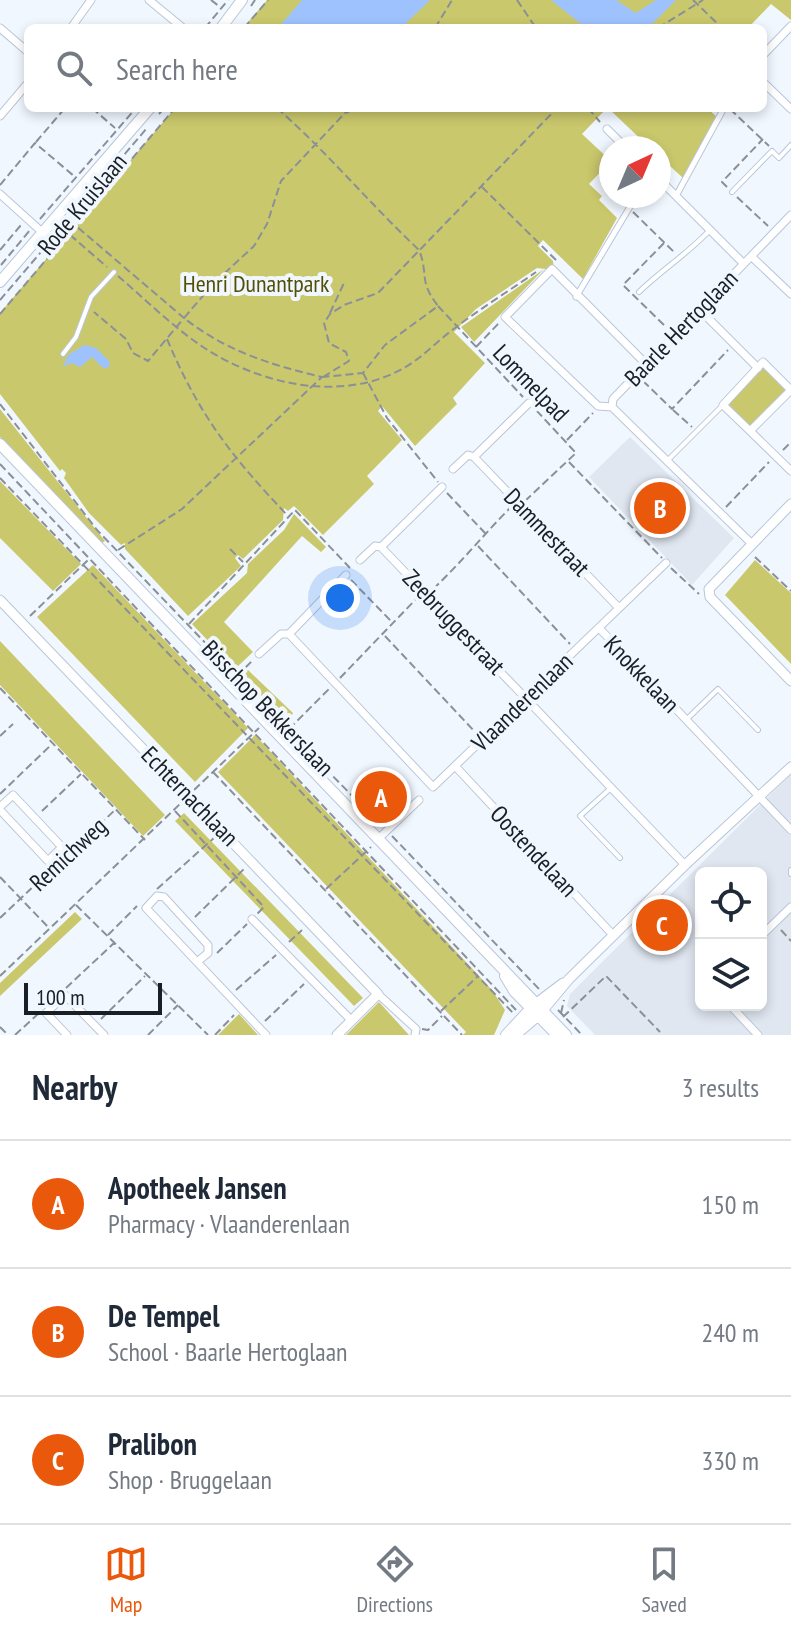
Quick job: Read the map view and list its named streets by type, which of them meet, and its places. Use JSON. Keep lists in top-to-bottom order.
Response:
{
  "streets": {
    "main road": ["Rode Kruislaan", "Bisschop Bekkerslaan"],
    "street": [
      "Baarle Hertoglaan",
      "Dammestraat",
      "Zeebruggestraat",
      "Knokkelaan",
      "Vlaanderenlaan",
      "Echternachlaan",
      "Oostendelaan",
      "Remichweg"
    ],
    "path": ["Lommelpad"]
  },
  "crossings": [
    ["Dammestraat", "Vlaanderenlaan"],
    ["Zeebruggestraat", "Vlaanderenlaan"],
    ["Knokkelaan", "Vlaanderenlaan"],
    ["Vlaanderenlaan", "Bisschop Bekkerslaan"],
    ["Vlaanderenlaan", "Oostendelaan"]
  ],
  "parks": ["Henri Dunantpark"],
  "scale_bar": "100 m",
  "north": "top right",
  "page": {
    "search": "Search here",
    "pins": ["B", "A", "C"],
    "scale": "100 m",
    "heading": ["Nearby", "3 results"],
    "list": [
      {
        "mark": "A",
        "name": "Apotheek Jansen",
        "note": "Pharmacy · Vlaanderenlaan",
        "value": "150 m"
      },
      {
        "mark": "B",
        "name": "De Tempel",
        "note": "School · Baarle Hertoglaan",
        "value": "240 m"
      },
      {
        "mark": "C",
        "name": "Pralibon",
        "note": "Shop · Bruggelaan",
        "value": "330 m"
      }
    ],
    "nav": ["Map", "Directions", "Saved"]
  }
}
